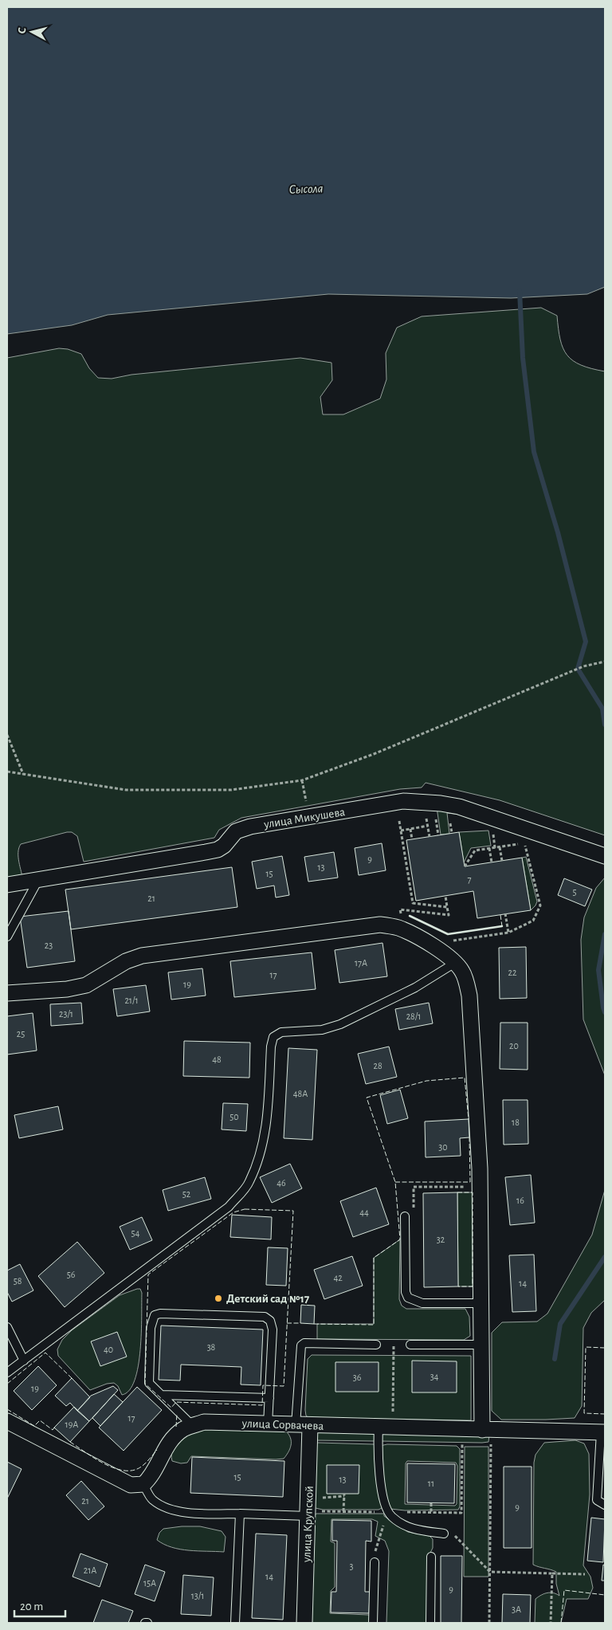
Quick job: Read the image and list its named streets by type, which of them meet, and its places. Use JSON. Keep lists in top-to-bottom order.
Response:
{
  "streets": {
    "street": ["улица Микушева", "улица Сорвачева", "улица Крупской"]
  },
  "crossings": [
    ["улица Сорвачева", "улица Крупской"]
  ],
  "water": ["Сысола"],
  "places": ["Детский сад №17"],
  "house_numbers": [
    "9",
    "13",
    "15",
    "7",
    "5",
    "21",
    "23",
    "17А",
    "22",
    "17",
    "19",
    "21/1",
    "23/1",
    "28/1",
    "25",
    "20",
    "48",
    "28",
    "48А",
    "50",
    "18",
    "30",
    "46",
    "52",
    "16",
    "44",
    "54",
    "32",
    "56",
    "42",
    "58",
    "14",
    "38",
    "40",
    "34",
    "36",
    "19",
    "17",
    "19А",
    "15",
    "13",
    "11",
    "21",
    "9",
    "3",
    "21А",
    "14",
    "15А",
    "9",
    "13/1",
    "3А"
  ],
  "scale_bar": "20 m",
  "north": "left"
}
